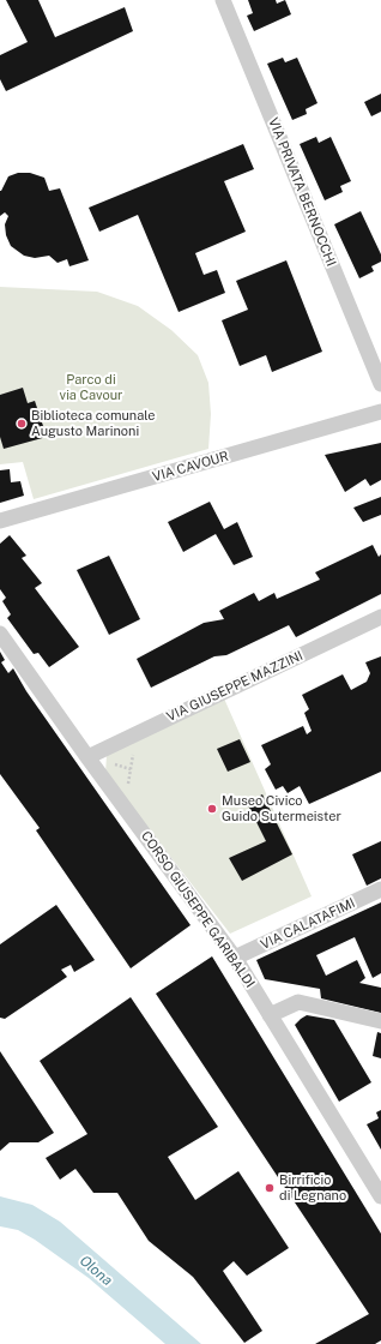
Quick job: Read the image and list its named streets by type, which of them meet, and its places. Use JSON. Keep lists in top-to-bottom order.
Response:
{
  "streets": {
    "street": [
      "VIA PRIVATA BERNOCCHI",
      "VIA CAVOUR",
      "VIA GIUSEPPE MAZZINI",
      "CORSO GIUSEPPE GARIBALDI",
      "VIA CALATAFIMI"
    ]
  },
  "crossings": [
    ["VIA GIUSEPPE MAZZINI", "CORSO GIUSEPPE GARIBALDI"],
    ["CORSO GIUSEPPE GARIBALDI", "VIA CALATAFIMI"]
  ],
  "water": ["Olona"],
  "parks": ["Parco di via Cavour"],
  "places": ["Biblioteca comunale Augusto Marinoni", "Museo Civico Guido Sutermeister", "Birrificio di Legnano"]
}
